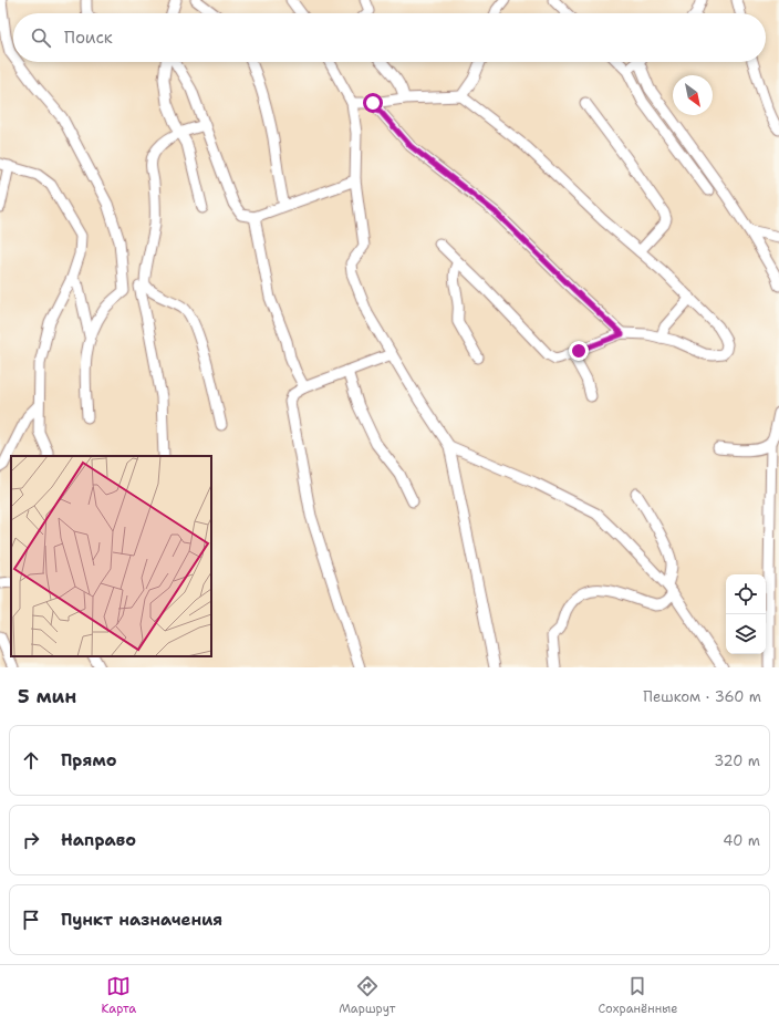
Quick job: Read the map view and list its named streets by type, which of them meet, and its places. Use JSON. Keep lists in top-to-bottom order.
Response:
{
  "north": "bottom right",
  "page": {
    "search": "Поиск",
    "heading": ["5 мин", "Пешком · 360 m"],
    "list": [
      ["Прямо", "320 m"],
      ["Направо", "40 m"],
      "Пункт назначения"
    ],
    "nav": ["Карта", "Маршрут", "Сохранённые"]
  }
}
